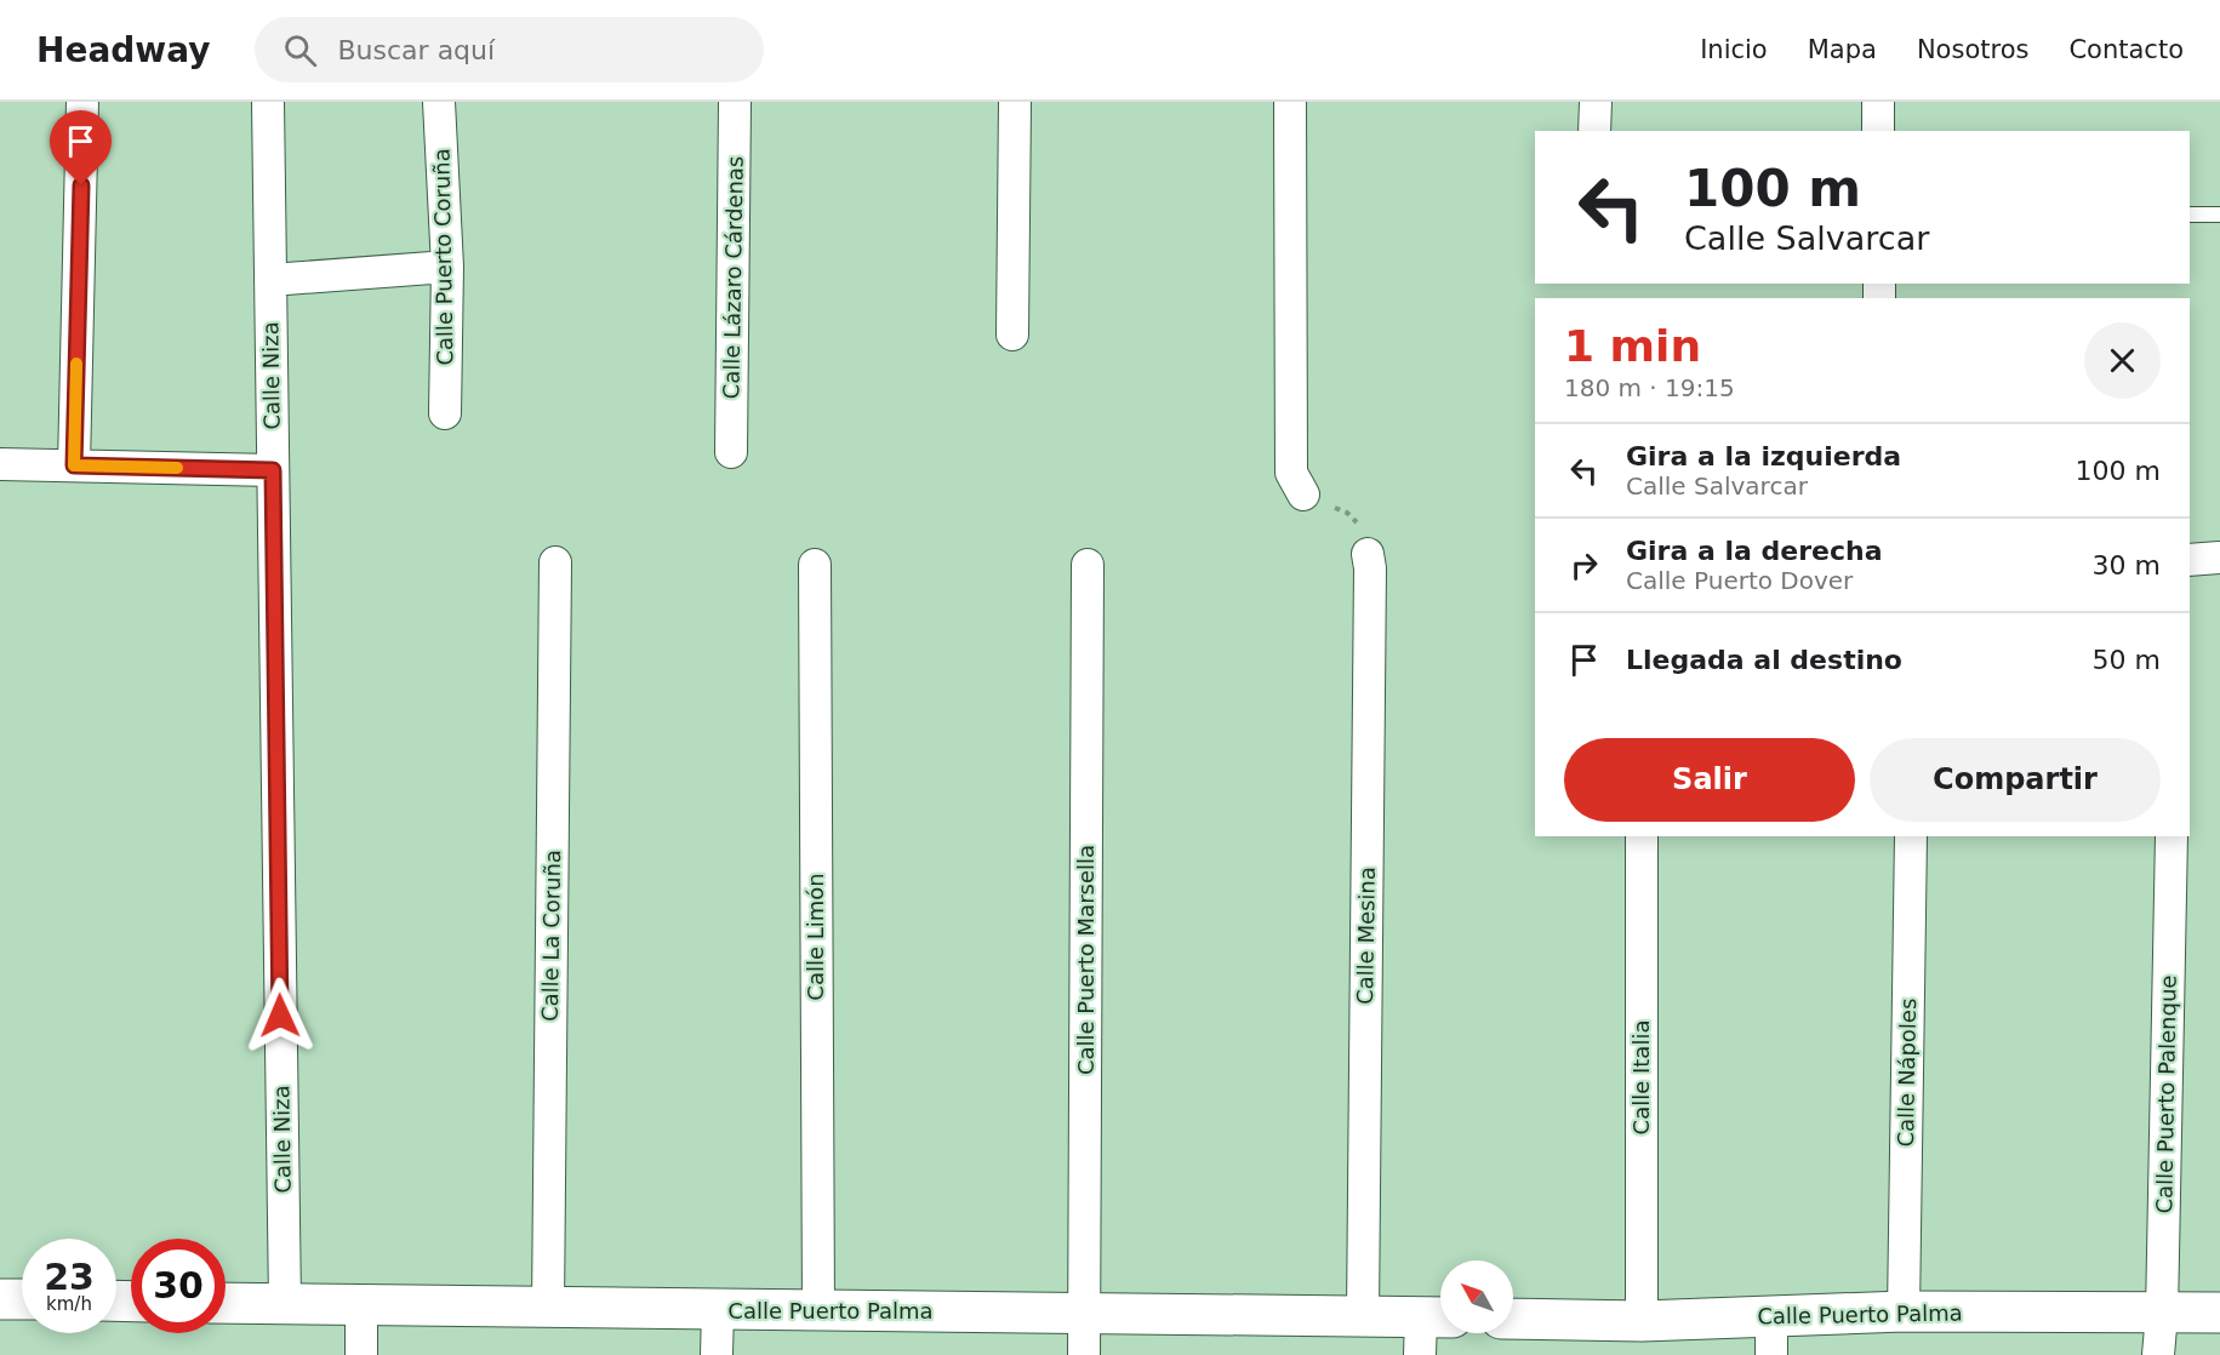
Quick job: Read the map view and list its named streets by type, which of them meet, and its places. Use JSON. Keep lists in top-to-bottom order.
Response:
{
  "streets": {
    "street": [
      "Calle Puerto Coruña",
      "Calle Lázaro Cárdenas",
      "Calle Niza",
      "Calle La Coruña",
      "Calle Mesina",
      "Calle Limón",
      "Calle Puerto Marsella",
      "Calle Nápoles",
      "Calle Italia",
      "Calle Puerto Palenque",
      "Calle Puerto Palma"
    ]
  },
  "crossings": [
    ["Calle Niza", "Calle Puerto Palma"],
    ["Calle La Coruña", "Calle Puerto Palma"],
    ["Calle Mesina", "Calle Puerto Palma"],
    ["Calle Limón", "Calle Puerto Palma"],
    ["Calle Puerto Marsella", "Calle Puerto Palma"],
    ["Calle Nápoles", "Calle Puerto Palma"],
    ["Calle Italia", "Calle Puerto Palma"],
    ["Calle Puerto Palenque", "Calle Puerto Palma"]
  ],
  "north": "top left",
  "page": {
    "header": "Headway",
    "search": "Buscar aquí",
    "nav": [
      "Inicio",
      "Mapa",
      "Nosotros",
      "Contacto"
    ],
    "turn": ["100 m", "Calle Salvarcar"],
    "heading": ["1 min", "180 m · 19:15"],
    "list": [
      {
        "name": "Gira a la izquierda",
        "note": "Calle Salvarcar",
        "value": "100 m"
      },
      {
        "name": "Gira a la derecha",
        "note": "Calle Puerto Dover",
        "value": "30 m"
      },
      {
        "name": "Llegada al destino",
        "value": "50 m"
      }
    ],
    "buttons": ["Salir", "Compartir"],
    "speed": "23 km/h",
    "limit": "30"
  }
}
